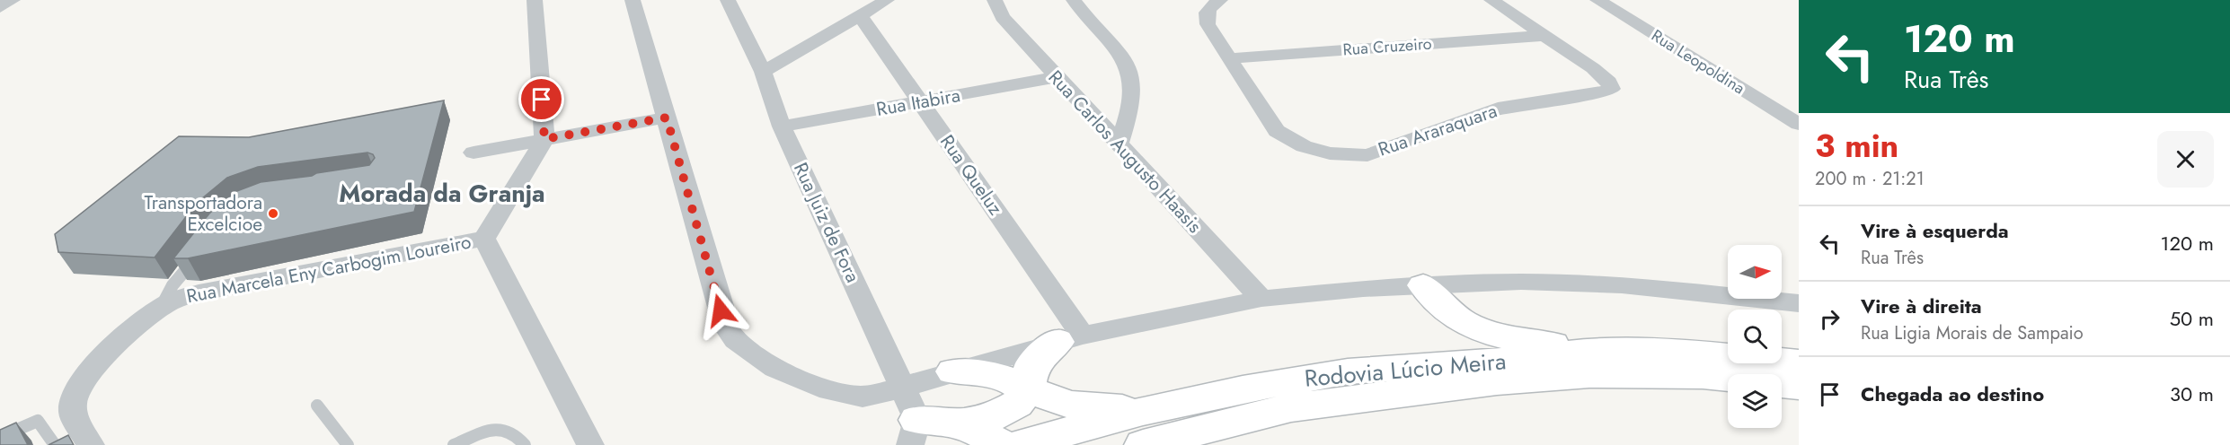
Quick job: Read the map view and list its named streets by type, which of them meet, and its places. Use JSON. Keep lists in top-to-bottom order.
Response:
{
  "streets": {
    "main road": ["Rodovia Lúcio Meira"],
    "street": [
      "Rua Cruzeiro",
      "Rua Leopoldina",
      "Rua Itabira",
      "Rua Araraquara",
      "Rua Carlos Augusto Haasis",
      "Rua Queluz",
      "Rua Juiz de Fora",
      "Rua Marcela Eny Carbogim Loureiro"
    ]
  },
  "crossings": [
    ["Rua Cruzeiro", "Rua Araraquara"],
    ["Rua Itabira", "Rua Carlos Augusto Haasis"],
    ["Rua Itabira", "Rua Queluz"],
    ["Rua Itabira", "Rua Juiz de Fora"]
  ],
  "districts": ["Morada da Granja"],
  "places": ["Transportadora Excelcioe"],
  "north": "right",
  "page": {
    "turn": ["120 m", "Rua Três"],
    "heading": ["3 min", "200 m · 21:21"],
    "list": [
      {
        "name": "Vire à esquerda",
        "note": "Rua Três",
        "value": "120 m"
      },
      {
        "name": "Vire à direita",
        "note": "Rua Ligia Morais de Sampaio",
        "value": "50 m"
      },
      {
        "name": "Chegada ao destino",
        "value": "30 m"
      }
    ]
  }
}
